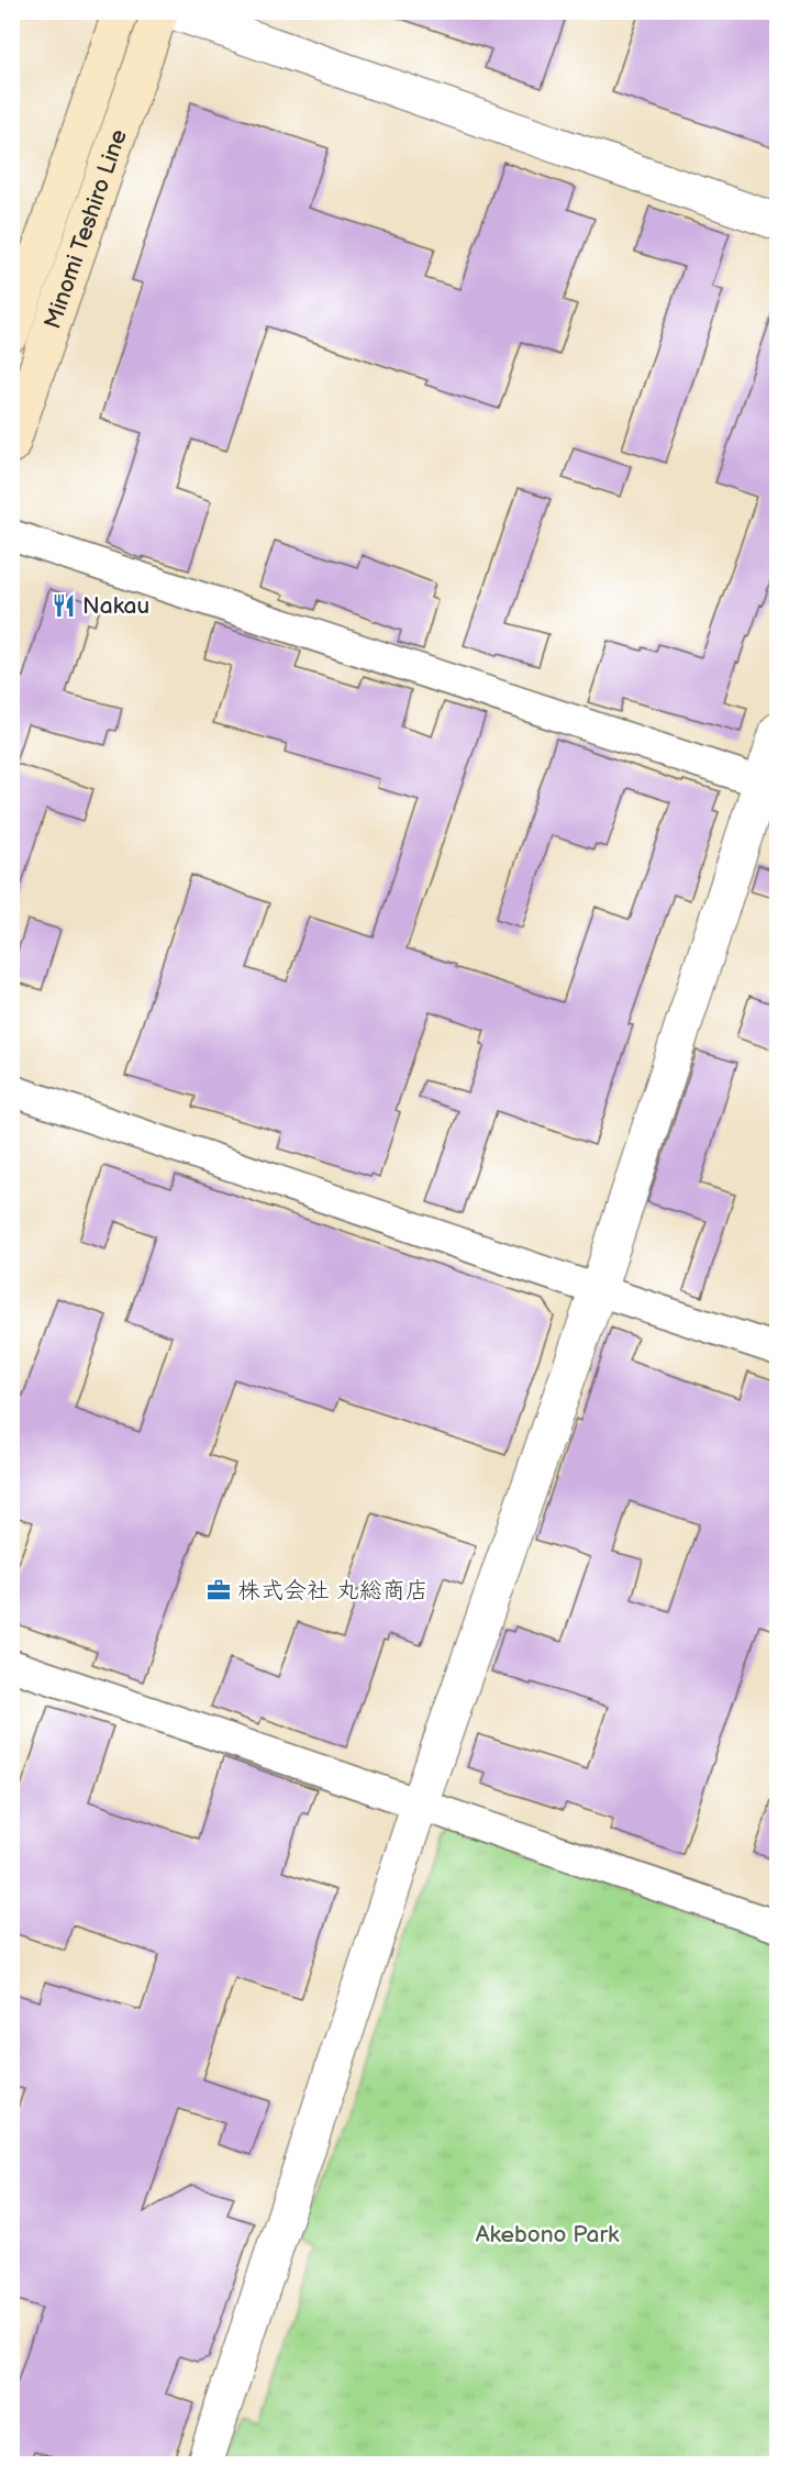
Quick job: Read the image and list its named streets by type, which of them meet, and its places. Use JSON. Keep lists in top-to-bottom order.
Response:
{
  "streets": {
    "main road": ["Minomi Teshiro Line"]
  },
  "parks": ["Akebono Park"],
  "places": {
    "restaurant": ["Nakau"],
    "office": ["株式会社 丸総商店"]
  }
}
